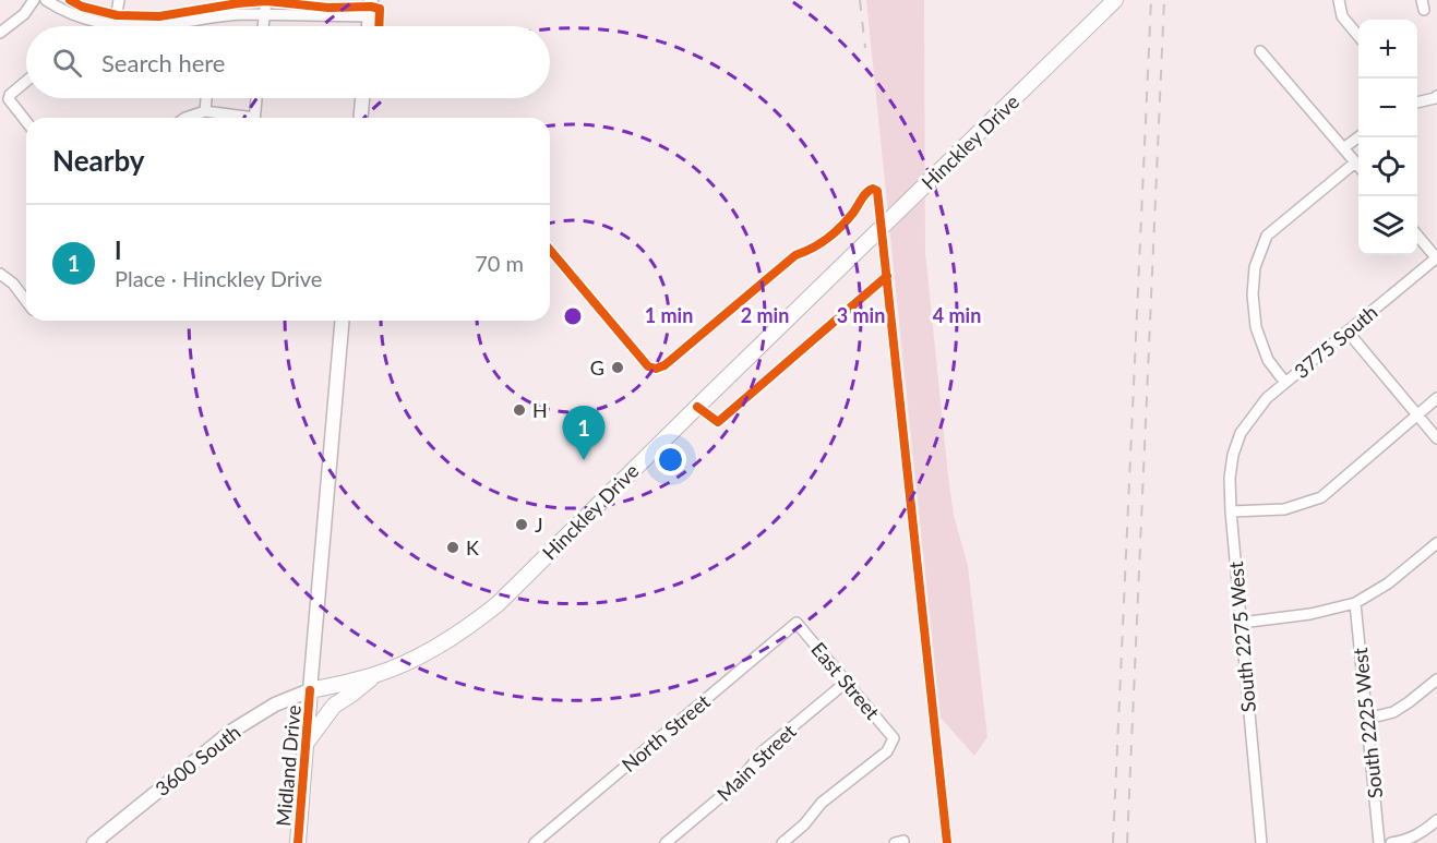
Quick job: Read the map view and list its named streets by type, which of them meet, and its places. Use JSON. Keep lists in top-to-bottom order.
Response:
{
  "streets": {
    "main road": ["Hinckley Drive", "3600 South", "Midland Drive"],
    "street": [
      "3775 South",
      "South 2275 West",
      "East Street",
      "South 2225 West",
      "North Street",
      "Main Street"
    ]
  },
  "crossings": [
    ["Hinckley Drive", "3600 South"],
    ["Hinckley Drive", "Midland Drive"],
    ["3775 South", "South 2275 West"],
    ["East Street", "North Street"],
    ["East Street", "Main Street"],
    ["3600 South", "Midland Drive"]
  ],
  "places": [
    "G",
    "H",
    "J",
    "K"
  ],
  "page": {
    "map_buttons": ["+", "−"],
    "search": "Search here",
    "heading": "Nearby",
    "list": [
      {
        "mark": "1",
        "name": "I",
        "note": "Place · Hinckley Drive",
        "value": "70 m"
      }
    ],
    "pins": "1"
  },
  "rings": [
    "1 min",
    "2 min",
    "3 min",
    "4 min"
  ]
}
